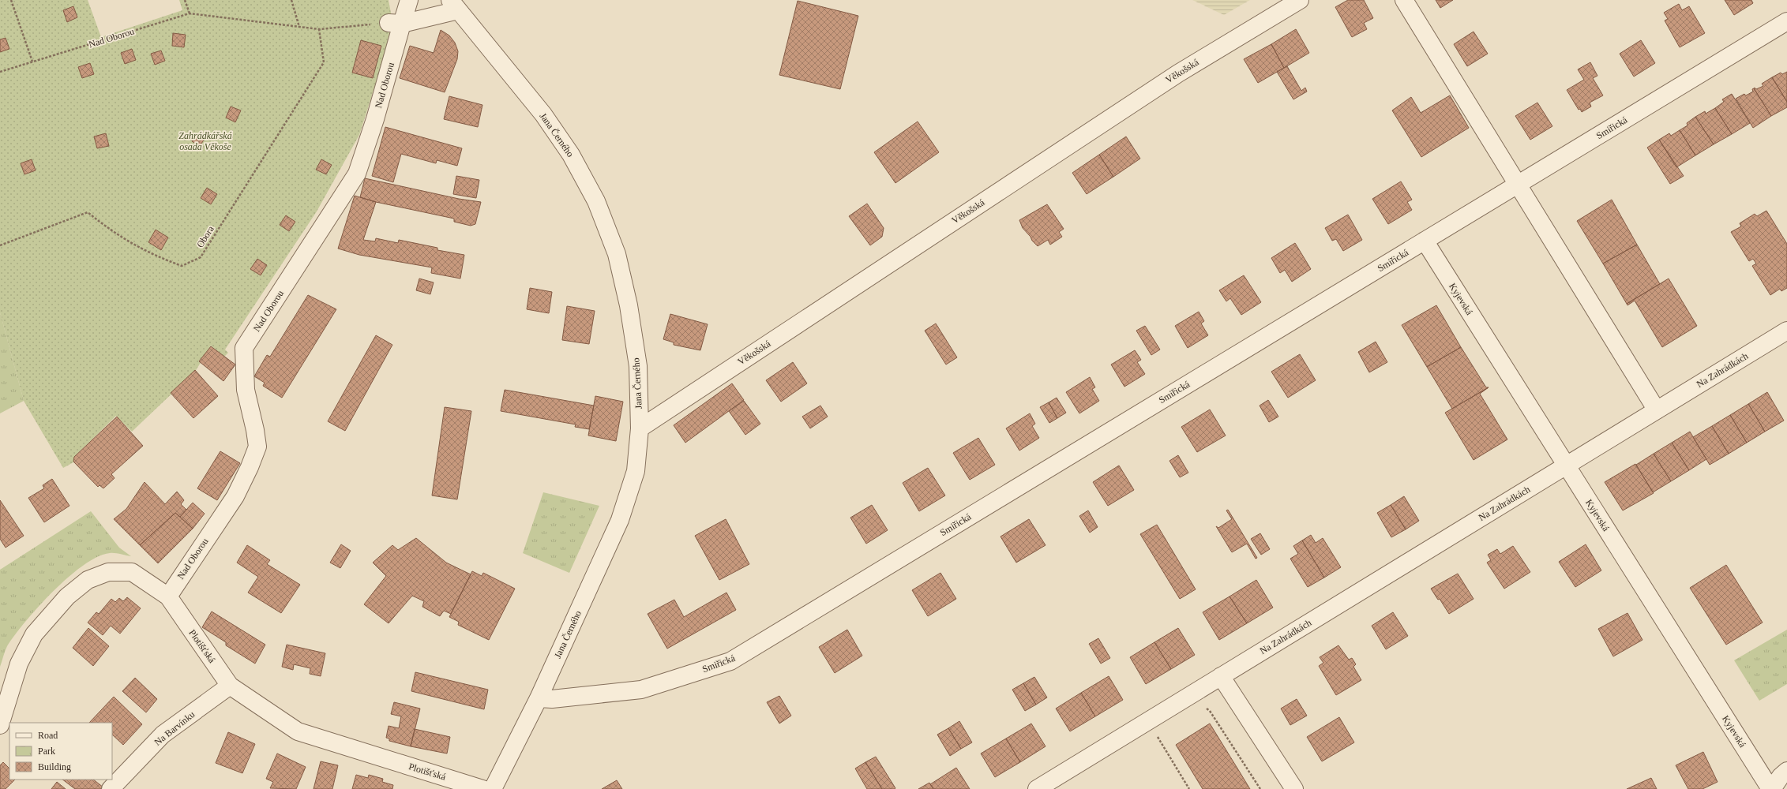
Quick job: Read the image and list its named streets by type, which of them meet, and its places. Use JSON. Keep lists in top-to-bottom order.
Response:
{
  "streets": {
    "street": [
      "Nad Oborou",
      "Věkošská",
      "Smiřická",
      "Jana Černého",
      "Kyjevská",
      "Na Zahrádkách",
      "Plotišťská",
      "Na Barvínku"
    ],
    "path": ["Obora"]
  },
  "crossings": [
    ["Nad Oborou", "Obora"],
    ["Nad Oborou", "Plotišťská"],
    ["Věkošská", "Jana Černého"],
    ["Smiřická", "Jana Černého"],
    ["Smiřická", "Kyjevská"],
    ["Kyjevská", "Na Zahrádkách"],
    ["Plotišťská", "Na Barvínku"]
  ],
  "parks": ["Zahrádkářská osada Věkoše"],
  "legend": ["Road", "Park", "Building"]
}
